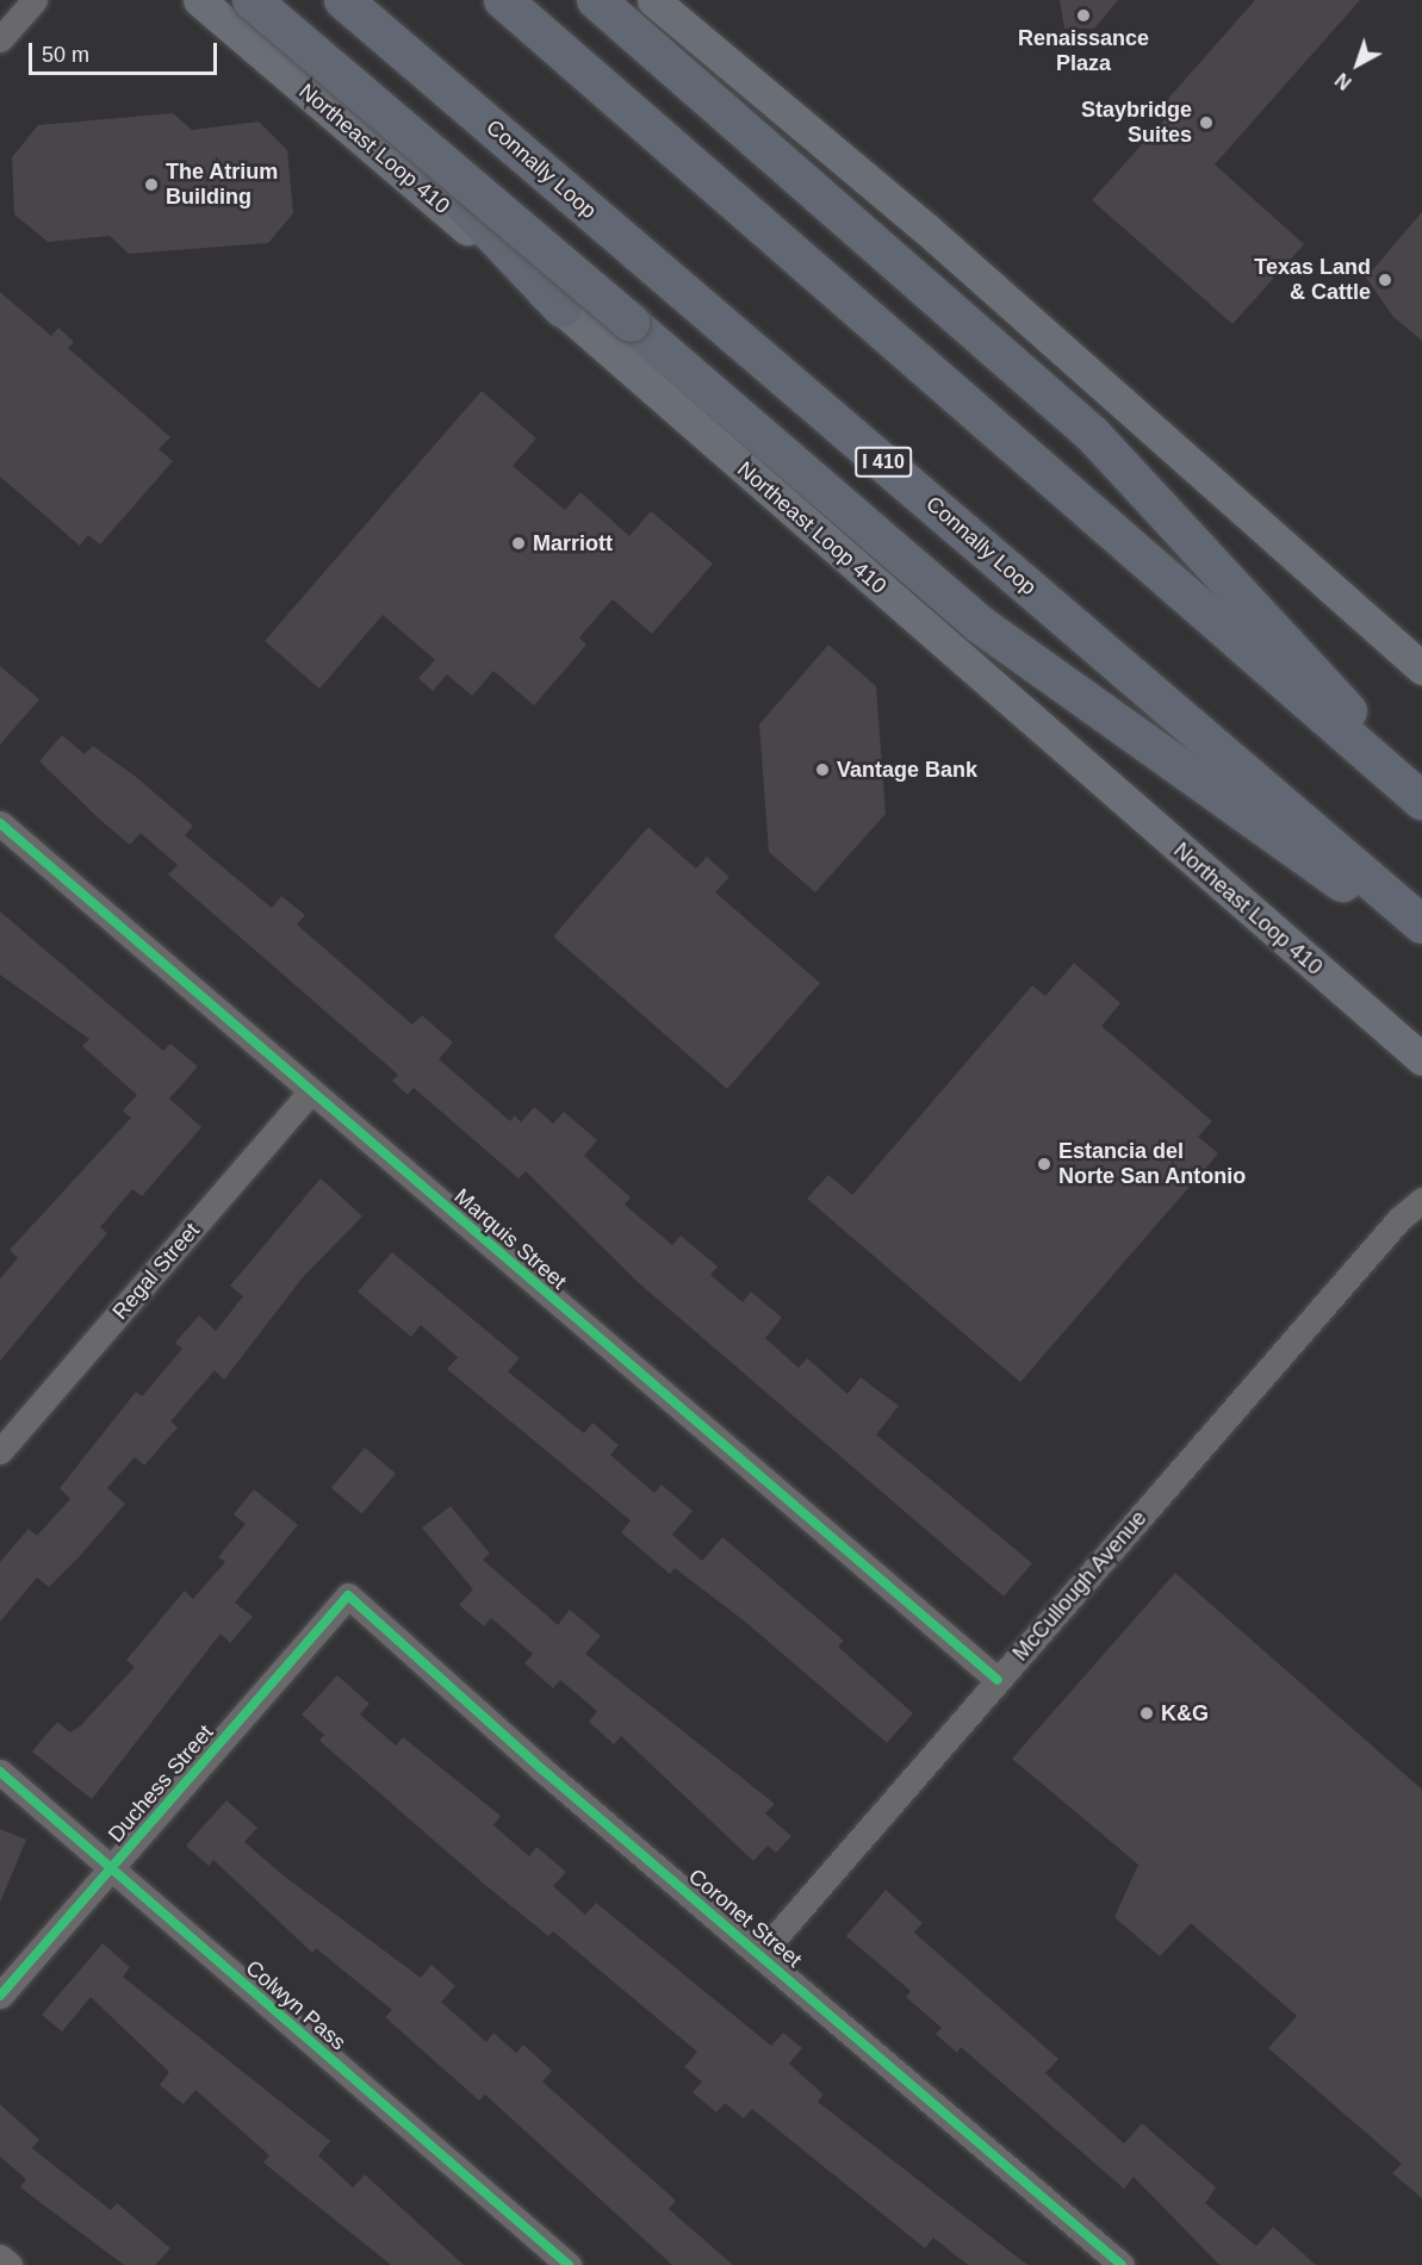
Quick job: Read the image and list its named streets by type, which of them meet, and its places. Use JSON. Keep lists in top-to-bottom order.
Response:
{
  "streets": {
    "highway": ["Connally Loop", "I 410"],
    "main road": ["Northeast Loop 410"],
    "street": [
      "Marquis Street",
      "Regal Street",
      "McCullough Avenue",
      "Duchess Street",
      "Coronet Street",
      "Colwyn Pass"
    ]
  },
  "crossings": [
    ["Marquis Street", "Regal Street"],
    ["Marquis Street", "McCullough Avenue"],
    ["McCullough Avenue", "Coronet Street"],
    ["Duchess Street", "Coronet Street"],
    ["Duchess Street", "Colwyn Pass"]
  ],
  "places": [
    "Renaissance Plaza",
    "Staybridge Suites",
    "The Atrium Building",
    "Texas Land & Cattle",
    "Marriott",
    "Vantage Bank",
    "Estancia del Norte San Antonio",
    "K&G"
  ],
  "scale_bar": "50 m",
  "north": "bottom left"
}
